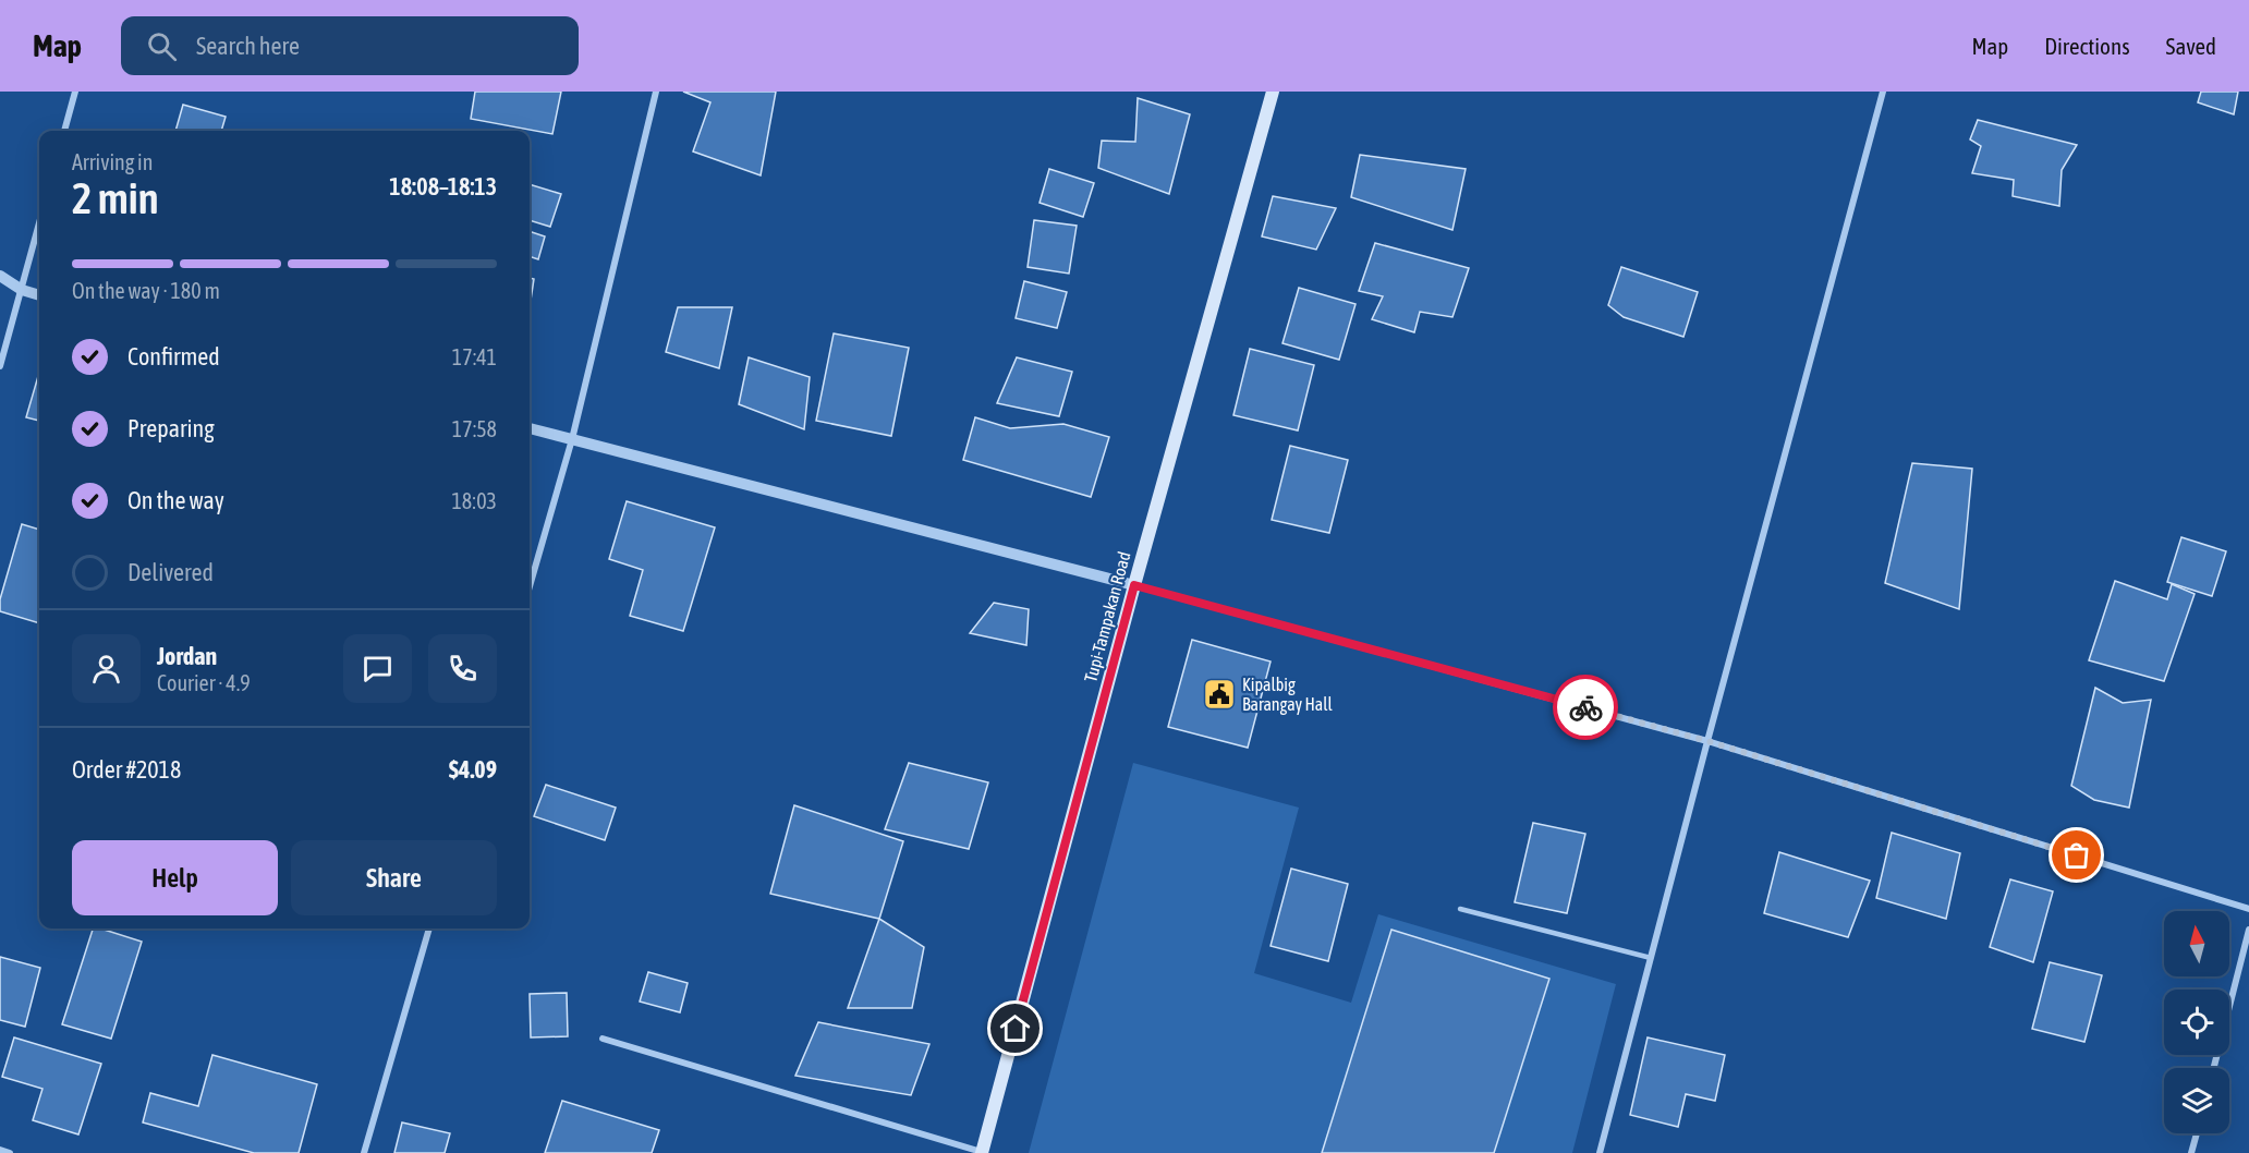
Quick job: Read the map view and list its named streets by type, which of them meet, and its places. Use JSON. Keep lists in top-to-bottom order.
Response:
{
  "streets": {
    "main road": ["Tupi-Tampakan Road"]
  },
  "places": {
    "public building": ["Kipalbig Barangay Hall"]
  },
  "north": "top",
  "page": {
    "header": "Map",
    "search": "Search here",
    "nav": ["Map", "Directions", "Saved"],
    "heading": ["2 min", "Arriving in", "18:08–18:13"],
    "panel": [
      "Jordan",
      "Courier · 4.9",
      "Order #2018",
      "$4.09"
    ],
    "bar": "On the way · 180 m",
    "list": [
      ["Confirmed", "17:41"],
      ["Preparing", "17:58"],
      ["On the way", "18:03"],
      "Delivered"
    ],
    "buttons": ["Help", "Share"]
  }
}
